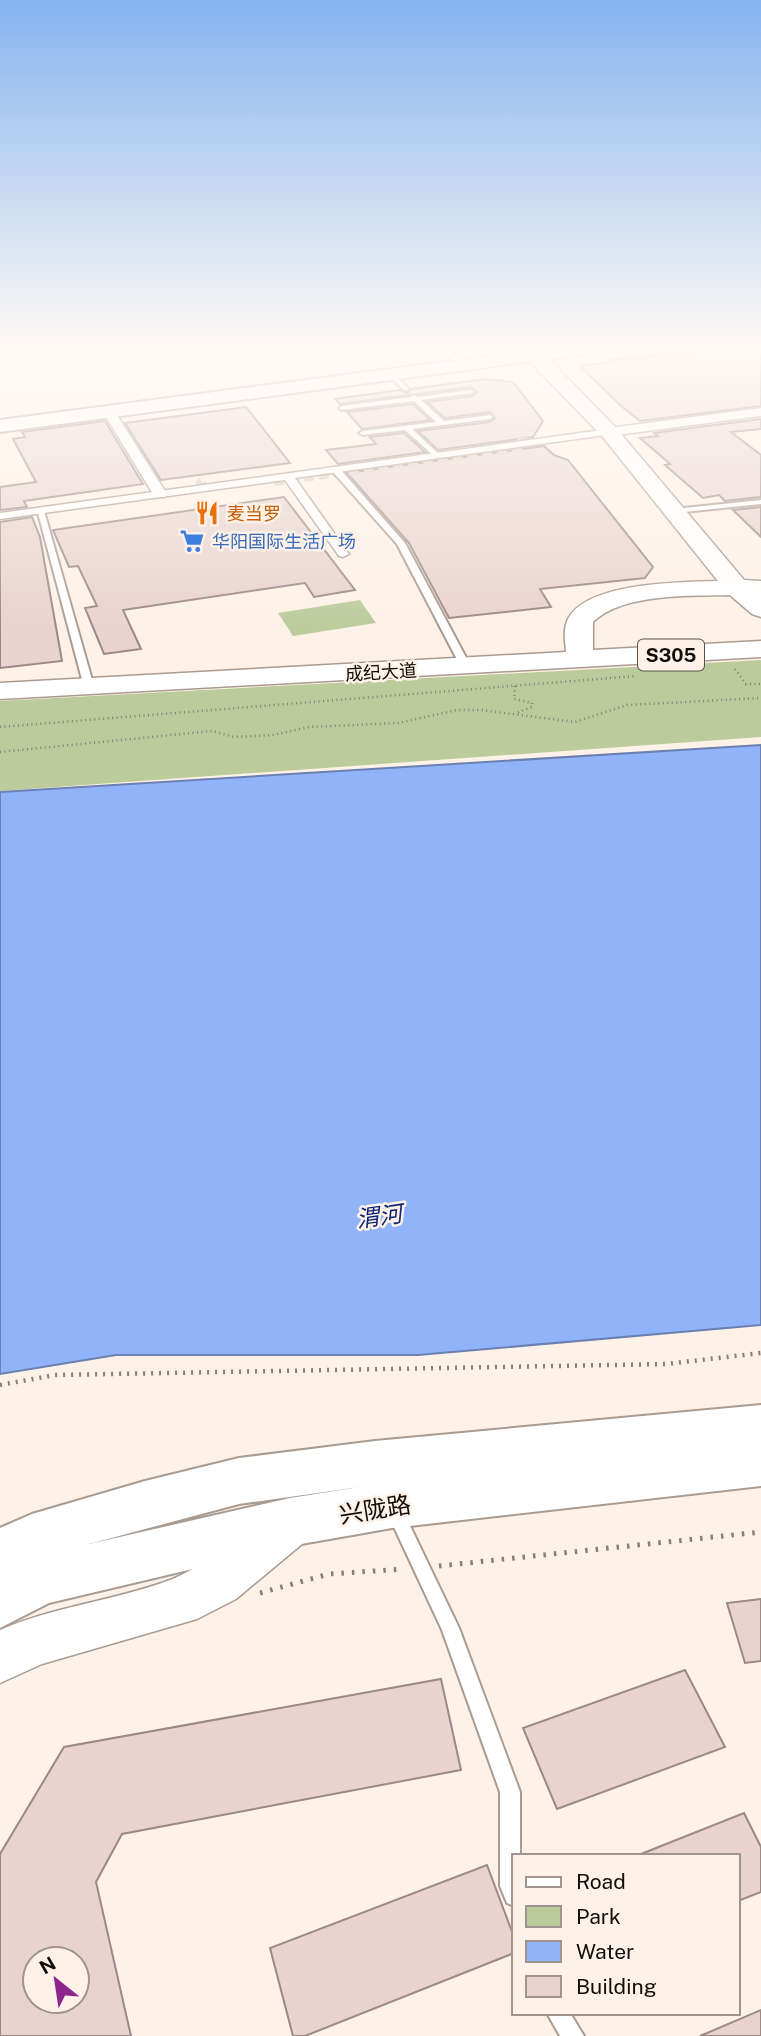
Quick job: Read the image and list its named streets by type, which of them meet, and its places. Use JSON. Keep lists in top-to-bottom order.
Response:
{
  "streets": {
    "highway": ["兴陇路"],
    "main road": ["S305", "成纪大道"]
  },
  "water": ["渭河"],
  "places": {
    "restaurant": ["麦当罗"],
    "supermarket": ["华阳国际生活广场"]
  },
  "legend": [
    "Road",
    "Park",
    "Water",
    "Building"
  ],
  "north": "top left"
}
